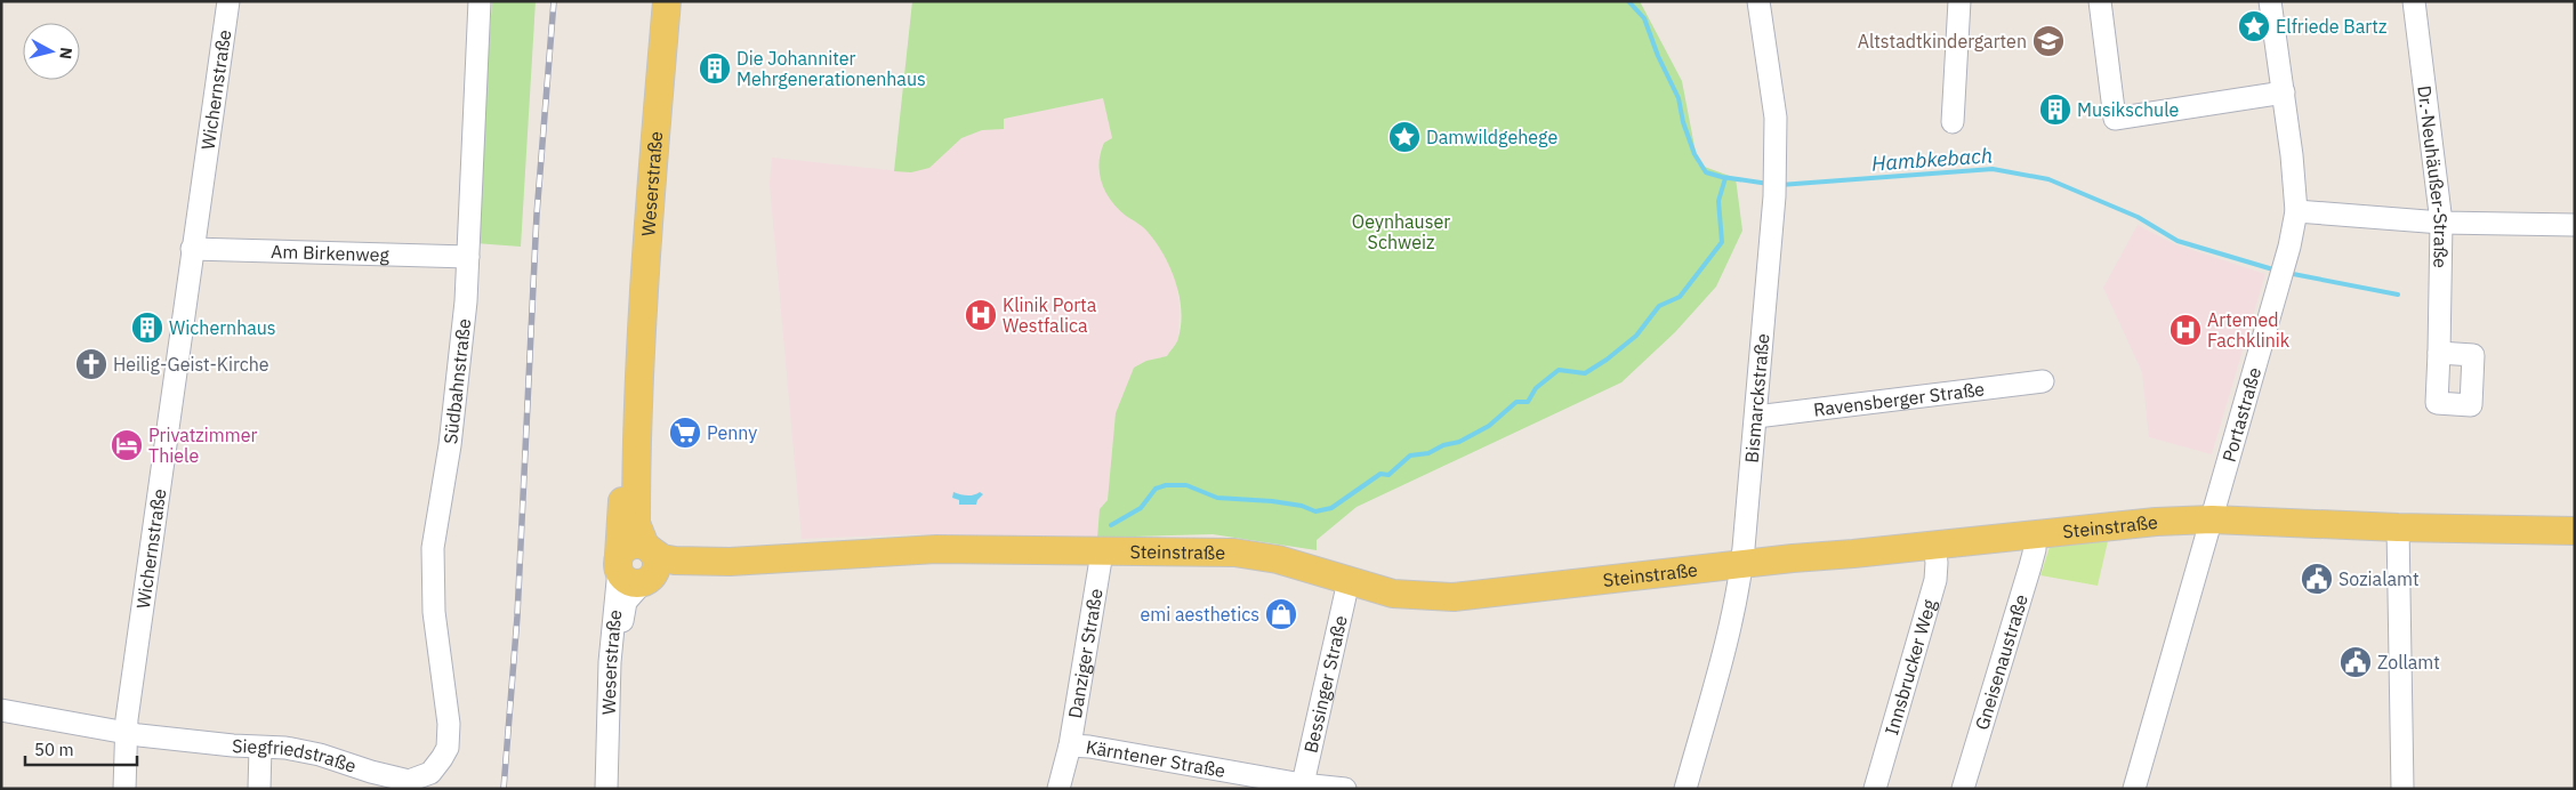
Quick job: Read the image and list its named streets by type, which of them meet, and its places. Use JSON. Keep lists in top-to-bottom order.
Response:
{
  "streets": {
    "main road": ["Weserstraße", "Steinstraße"],
    "street": [
      "Wichernstraße",
      "Dr.-Neuhäußer-Straße",
      "Am Birkenweg",
      "Südbahnstraße",
      "Bismarckstraße",
      "Ravensberger Straße",
      "Portastraße",
      "Danziger Straße",
      "Gneisenaustraße",
      "Innsbrucker Weg",
      "Bessinger Straße",
      "Siegfriedstraße",
      "Kärntener Straße"
    ]
  },
  "crossings": [
    ["Wichernstraße", "Am Birkenweg"],
    ["Wichernstraße", "Siegfriedstraße"],
    ["Weserstraße", "Steinstraße"],
    ["Am Birkenweg", "Südbahnstraße"],
    ["Südbahnstraße", "Siegfriedstraße"],
    ["Bismarckstraße", "Ravensberger Straße"],
    ["Bismarckstraße", "Steinstraße"],
    ["Portastraße", "Steinstraße"],
    ["Steinstraße", "Danziger Straße"],
    ["Steinstraße", "Gneisenaustraße"],
    ["Steinstraße", "Innsbrucker Weg"],
    ["Steinstraße", "Bessinger Straße"],
    ["Danziger Straße", "Kärntener Straße"],
    ["Bessinger Straße", "Kärntener Straße"]
  ],
  "water": ["Hambkebach"],
  "parks": ["Oeynhauser Schweiz"],
  "places": {
    "place": ["Elfriede Bartz", "Damwildgehege"],
    "school or university": ["Altstadtkindergarten"],
    "building": ["Die Johanniter Mehrgenerationenhaus", "Musikschule", "Wichernhaus"],
    "hospital": ["Klinik Porta Westfalica", "Artemed Fachklinik"],
    "church": ["Heilig-Geist-Kirche"],
    "supermarket": ["Penny"],
    "hotel": ["Privatzimmer Thiele"],
    "public building": ["Sozialamt", "Zollamt"],
    "shop": ["emi aesthetics"]
  },
  "scale_bar": "50 m",
  "north": "right"
}
